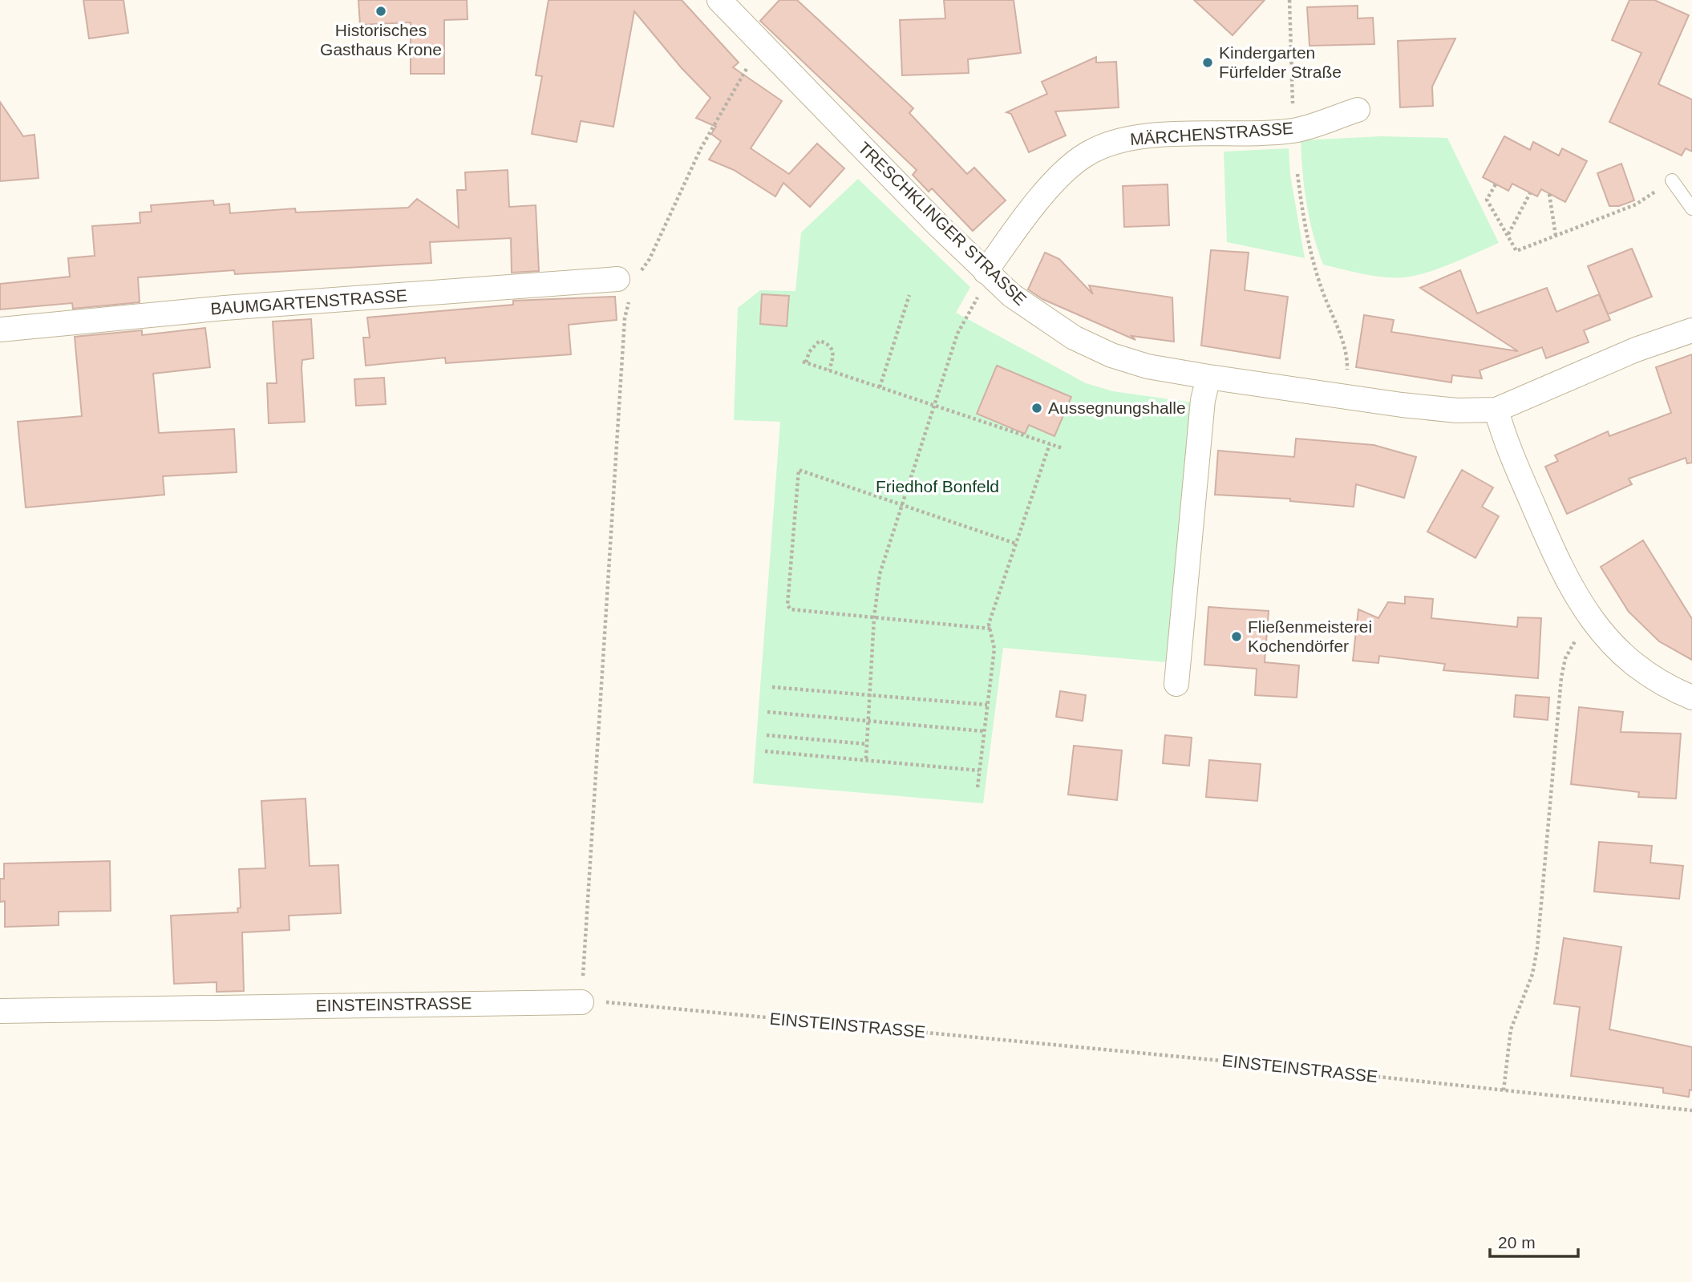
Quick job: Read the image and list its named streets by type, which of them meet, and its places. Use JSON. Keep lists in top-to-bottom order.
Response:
{
  "streets": {
    "street": [
      "MÄRCHENSTRASSE",
      "TRESCHKLINGER STRASSE",
      "BAUMGARTENSTRASSE",
      "EINSTEINSTRASSE"
    ]
  },
  "crossings": [
    ["MÄRCHENSTRASSE", "TRESCHKLINGER STRASSE"]
  ],
  "parks": ["Friedhof Bonfeld"],
  "places": [
    "Historisches Gasthaus Krone",
    "Kindergarten Fürfelder Straße",
    "Aussegnungshalle",
    "Fließenmeisterei Kochendörfer"
  ],
  "scale_bar": "20 m"
}
